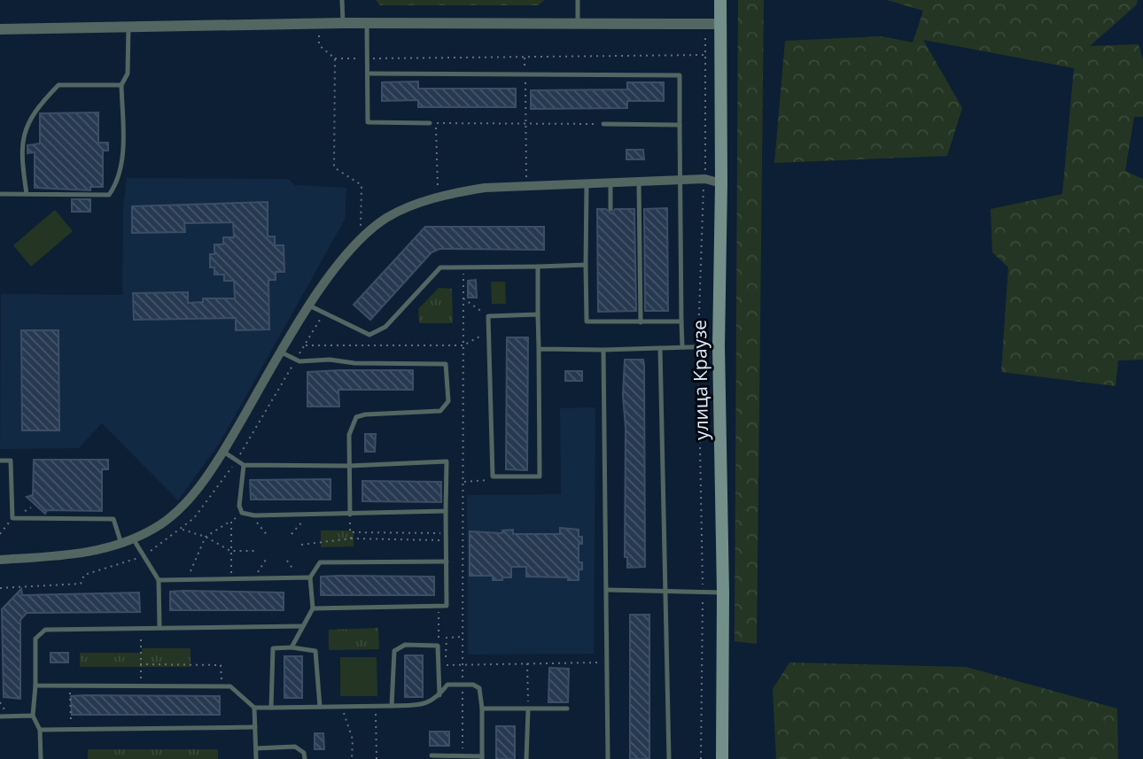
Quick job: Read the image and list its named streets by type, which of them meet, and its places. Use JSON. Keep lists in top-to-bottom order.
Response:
{
  "streets": {
    "main road": ["улица Краузе"]
  }
}
